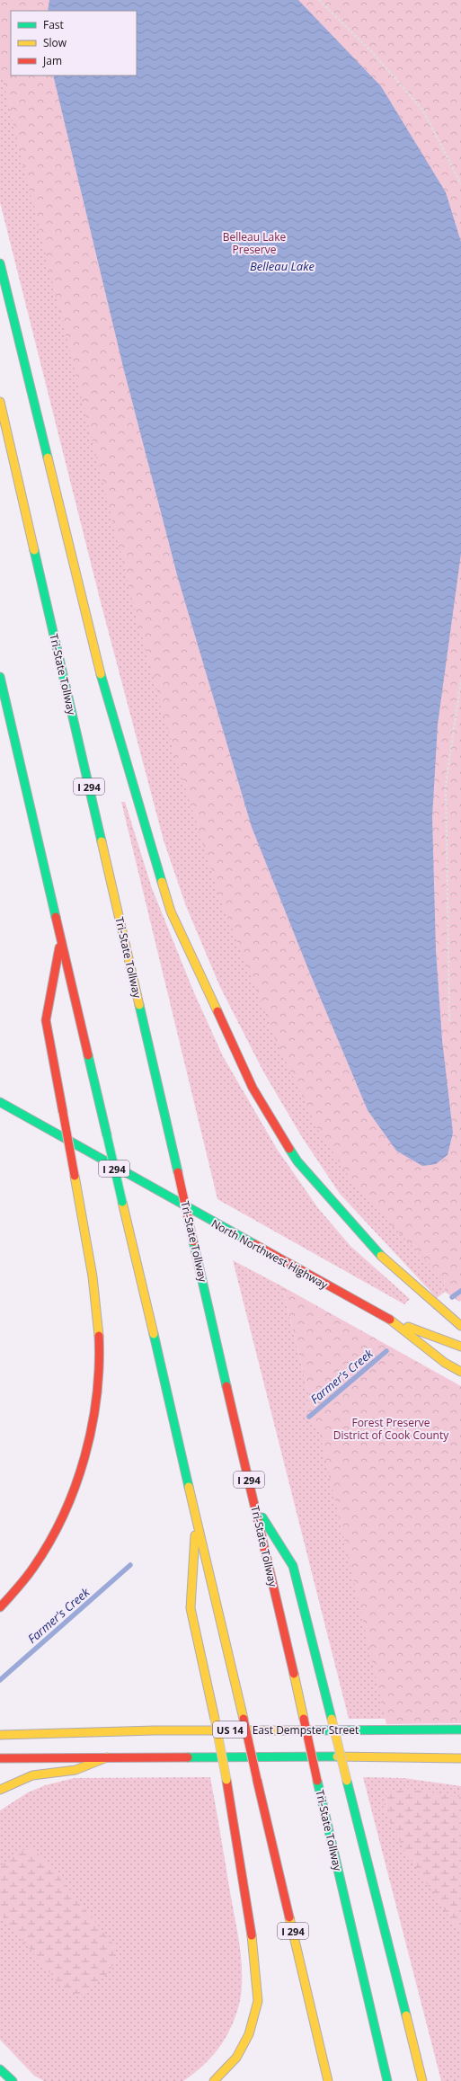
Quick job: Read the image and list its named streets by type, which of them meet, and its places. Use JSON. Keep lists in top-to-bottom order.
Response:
{
  "streets": {
    "main road": [
      "Tri-State Tollway",
      "I 294",
      "North Northwest Highway",
      "US 14",
      "East Dempster Street"
    ]
  },
  "water": ["Belleau Lake", "Farmer's Creek"],
  "parks": ["Belleau Lake Preserve", "Forest Preserve District of Cook County"],
  "legend": ["Fast", "Slow", "Jam"]
}
